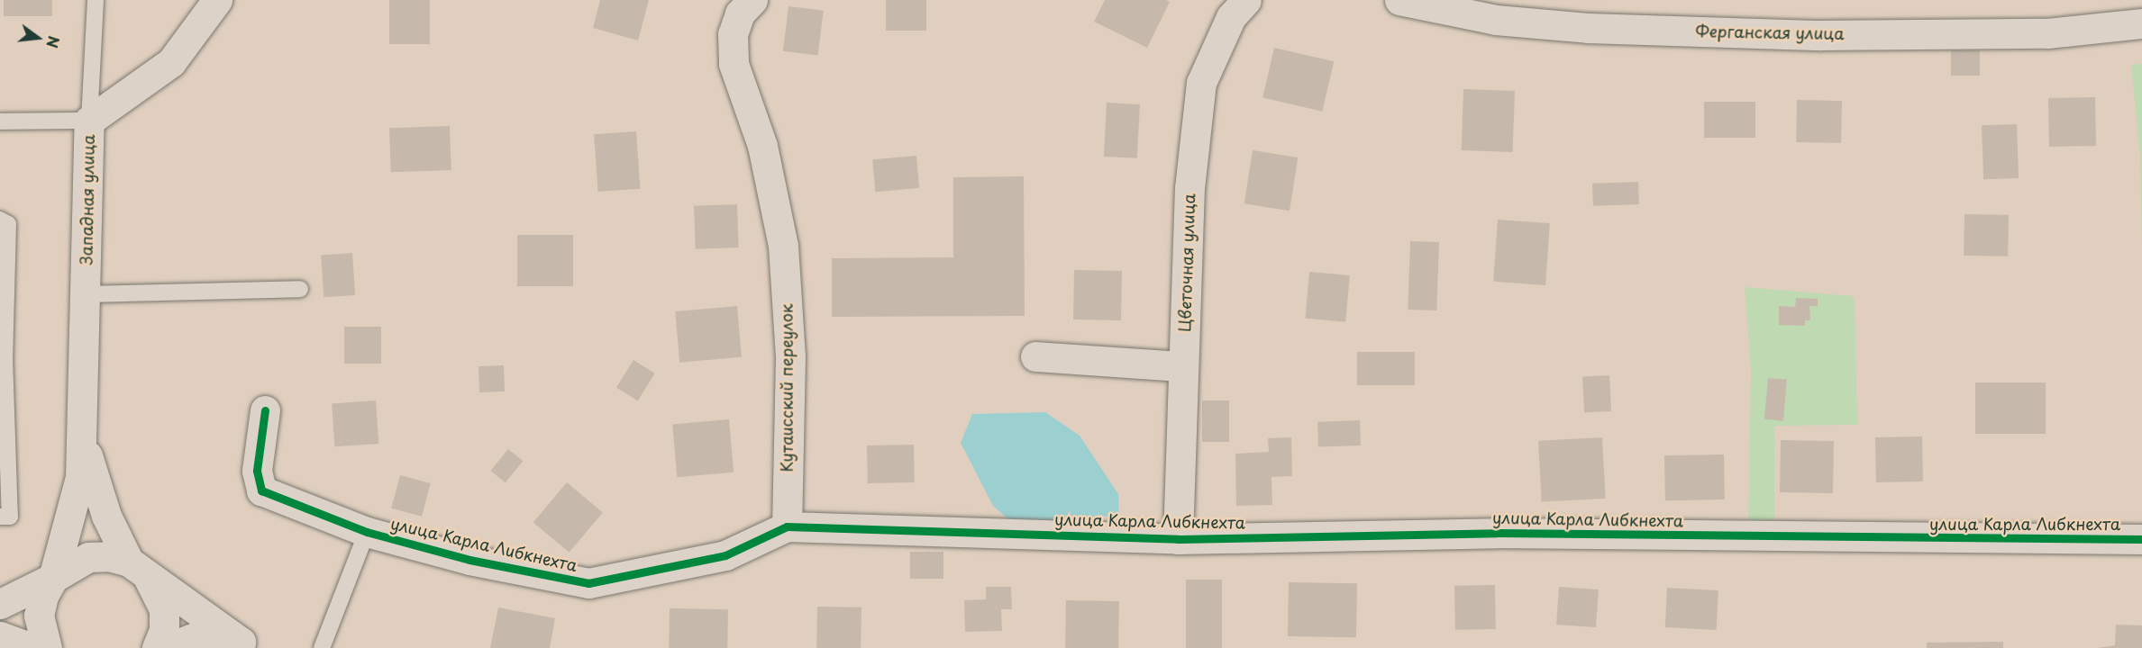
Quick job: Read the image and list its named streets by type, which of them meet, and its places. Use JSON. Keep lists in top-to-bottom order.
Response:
{
  "streets": {
    "street": [
      "Ферганская улица",
      "Западная улица",
      "Цветочная улица",
      "Кутаисский переулок",
      "улица Карла Либкнехта"
    ]
  },
  "crossings": [
    ["Цветочная улица", "улица Карла Либкнехта"],
    ["Кутаисский переулок", "улица Карла Либкнехта"]
  ],
  "north": "right"
}
